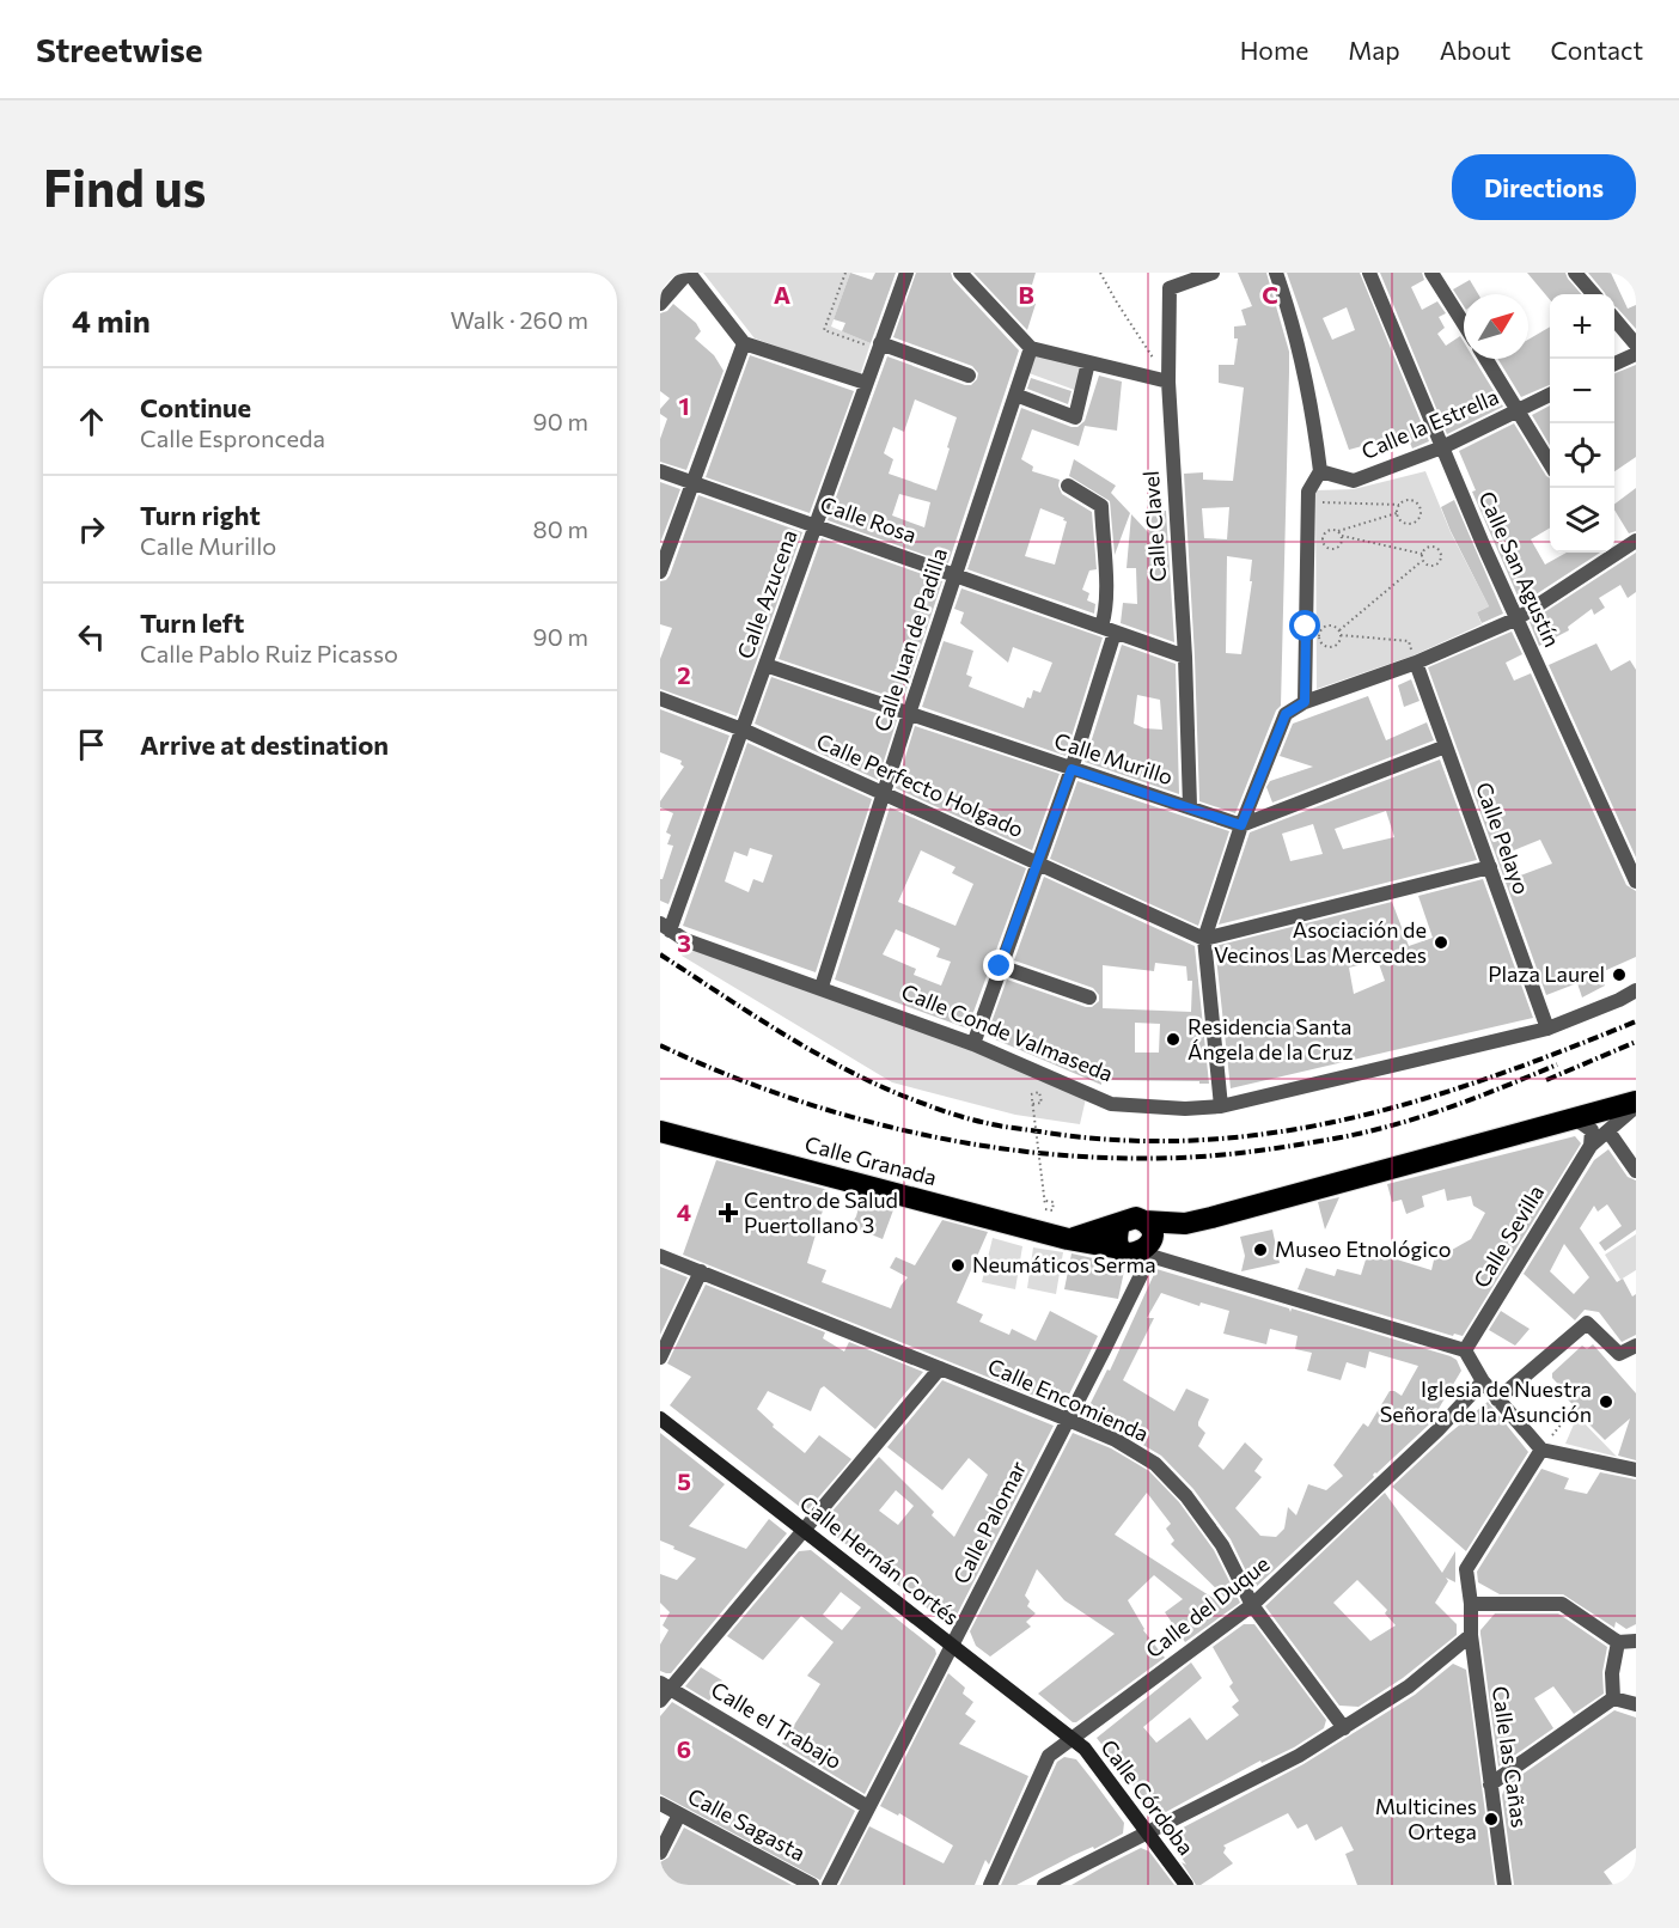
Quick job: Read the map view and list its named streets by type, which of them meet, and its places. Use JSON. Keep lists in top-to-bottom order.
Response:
{
  "streets": {
    "highway": ["Calle Granada"],
    "main road": ["Calle Hernán Cortés", "Calle Córdoba"],
    "street": [
      "Calle la Estrella",
      "Calle Rosa",
      "Calle Clavel",
      "Calle San Agustín",
      "Calle Azucena",
      "Calle Juan de Padilla",
      "Calle Murillo",
      "Calle Perfecto Holgado",
      "Calle Pelayo",
      "Calle Conde Valmaseda",
      "Calle Sevilla",
      "Calle Encomienda",
      "Calle Palomar",
      "Calle del Duque",
      "Calle el Trabajo",
      "Calle las Cañas",
      "Calle Sagasta"
    ]
  },
  "crossings": [
    ["Calle la Estrella", "Calle San Agustín"],
    ["Calle Rosa", "Calle Clavel"],
    ["Calle Rosa", "Calle Azucena"],
    ["Calle Rosa", "Calle Juan de Padilla"],
    ["Calle Clavel", "Calle Murillo"],
    ["Calle Azucena", "Calle Murillo"],
    ["Calle Azucena", "Calle Perfecto Holgado"],
    ["Calle Azucena", "Calle Conde Valmaseda"],
    ["Calle Juan de Padilla", "Calle Murillo"],
    ["Calle Juan de Padilla", "Calle Perfecto Holgado"],
    ["Calle Juan de Padilla", "Calle Conde Valmaseda"],
    ["Calle Pelayo", "Calle Conde Valmaseda"],
    ["Calle Granada", "Calle Palomar"],
    ["Calle Encomienda", "Calle Palomar"],
    ["Calle Encomienda", "Calle del Duque"],
    ["Calle Palomar", "Calle Hernán Cortés"],
    ["Calle Palomar", "Calle el Trabajo"],
    ["Calle Hernán Cortés", "Calle del Duque"],
    ["Calle Hernán Cortés", "Calle Córdoba"],
    ["Calle del Duque", "Calle Córdoba"]
  ],
  "places": {
    "other": [
      "Asociación de Vecinos Las Mercedes",
      "Plaza Laurel",
      "Residencia Santa Ángela de la Cruz",
      "Museo Etnológico",
      "Neumáticos Serma",
      "Iglesia de Nuestra Señora de la Asunción",
      "Multicines Ortega"
    ],
    "health": ["Centro de Salud Puertollano 3"]
  },
  "north": "top right",
  "page": {
    "header": "Streetwise",
    "nav": [
      "Home",
      "Map",
      "About",
      "Contact"
    ],
    "buttons": "Directions",
    "title": "Find us",
    "heading": ["4 min", "Walk · 260 m"],
    "map_buttons": ["+", "−"],
    "list": [
      ["Continue", "Calle Espronceda", "90 m"],
      ["Turn right", "Calle Murillo", "80 m"],
      ["Turn left", "Calle Pablo Ruiz Picasso", "90 m"],
      "Arrive at destination"
    ]
  },
  "grid": {
    "columns": ["A", "B", "C"],
    "rows": [
      "1",
      "2",
      "3",
      "4",
      "5",
      "6"
    ]
  }
}
